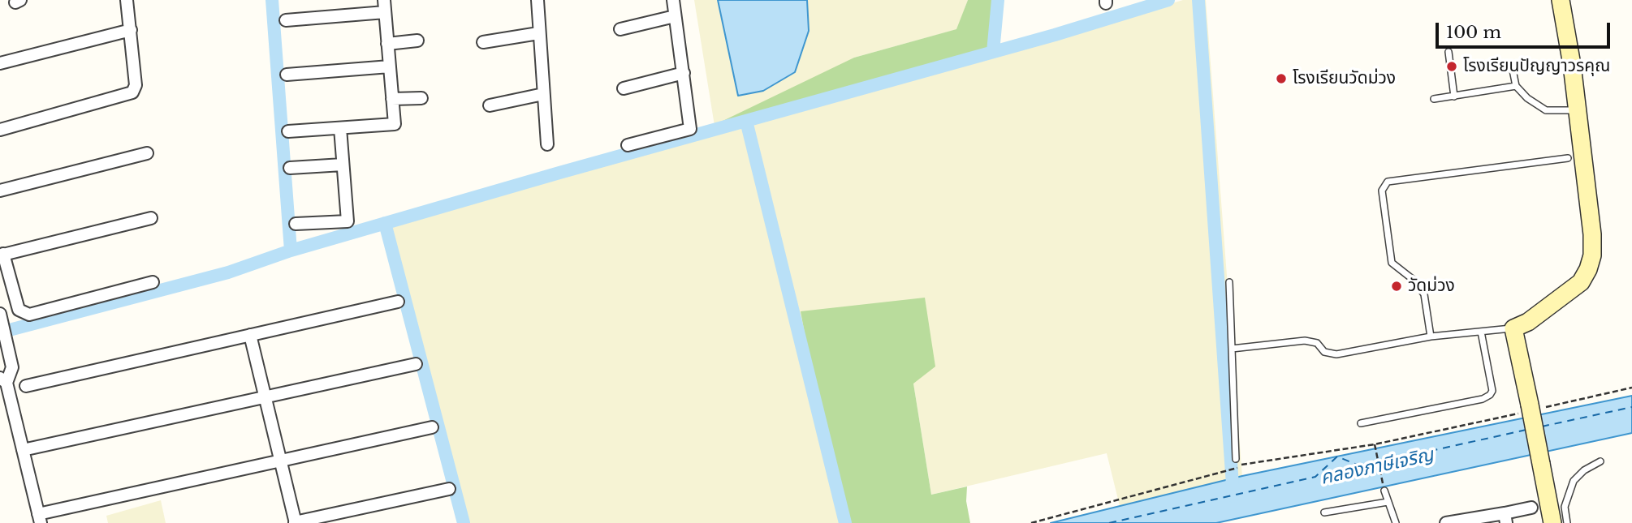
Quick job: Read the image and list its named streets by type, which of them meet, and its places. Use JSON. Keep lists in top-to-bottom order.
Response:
{
  "water": ["คลองภาษีเจริญ"],
  "places": ["โรงเรียนปัญญาวรคุณ", "โรงเรียนวัดม่วง", "วัดม่วง"],
  "scale_bar": "100 m"
}
